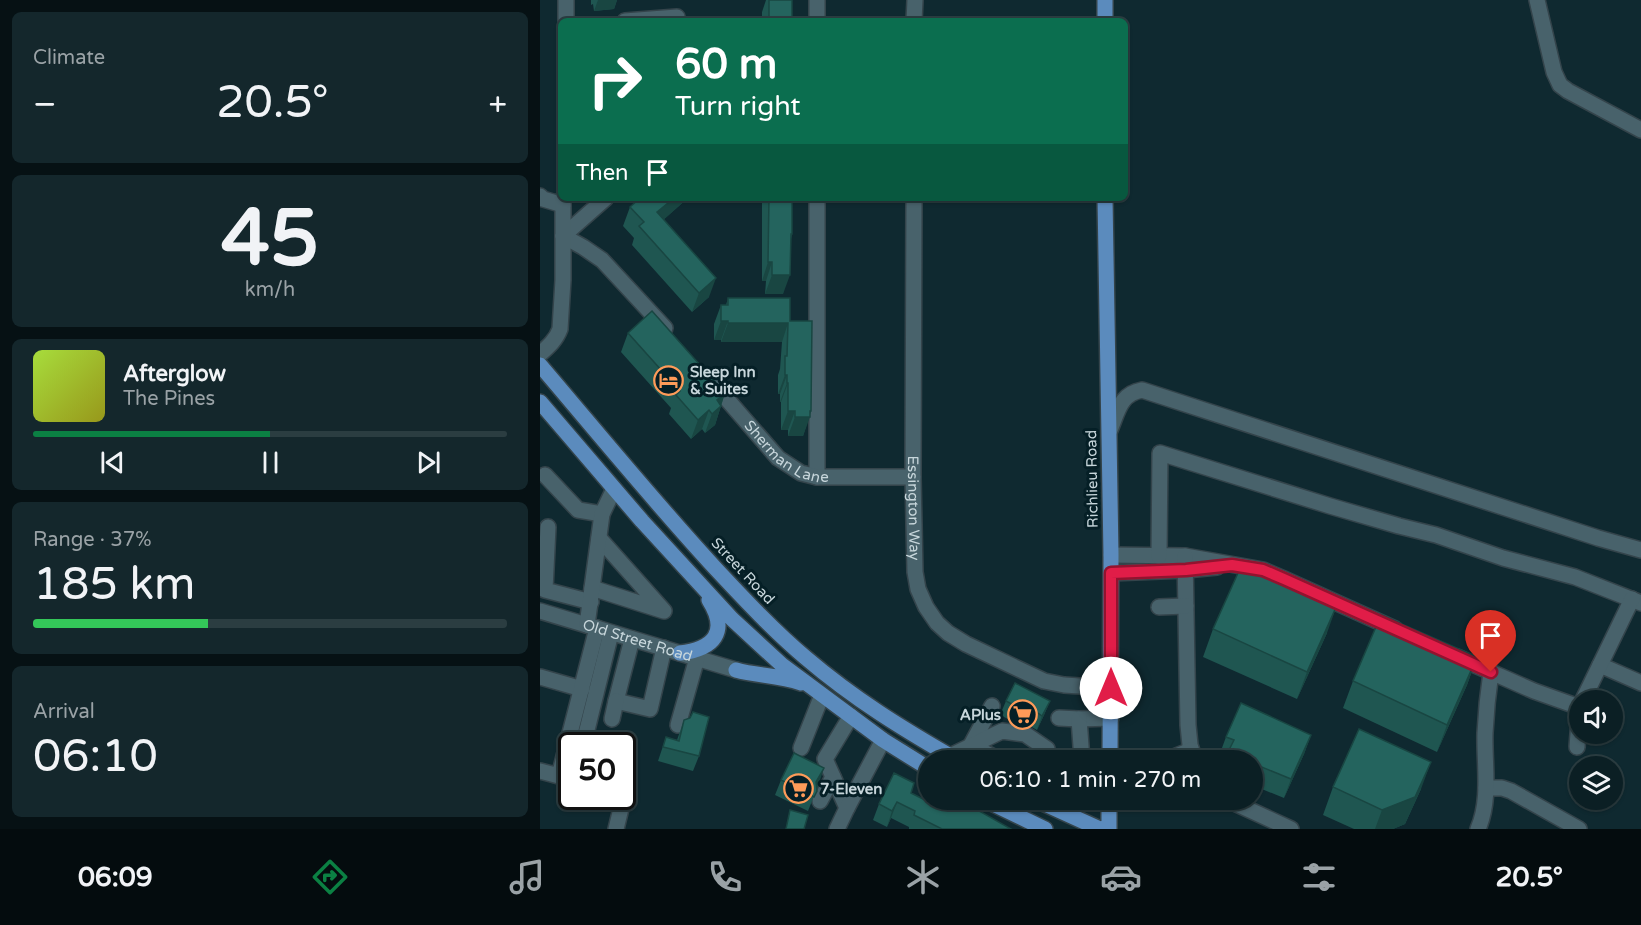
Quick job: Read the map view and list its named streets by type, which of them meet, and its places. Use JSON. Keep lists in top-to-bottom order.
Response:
{
  "streets": {
    "main road": ["Richlieu Road", "Street Road"],
    "street": ["Sherman Lane", "Essington Way", "Old Street Road"]
  },
  "crossings": [
    ["Sherman Lane", "Essington Way"],
    ["Richlieu Road", "Essington Way"]
  ],
  "places": {
    "hotel": ["Sleep Inn & Suites"],
    "supermarket": ["APlus", "7-Eleven"]
  },
  "page": {
    "tile": [
      "Climate",
      ["45", "km/h"],
      ["Range · 37%", "185 km"],
      ["Arrival", "06:10"]
    ],
    "turn": ["60 m", "Turn right"],
    "heat": ["−", "20.5°", "+"],
    "then": "Then",
    "song": ["Afterglow", "The Pines"],
    "limit": "50",
    "trip": "06:10 · 1 min · 270 m",
    "tabs": ["06:09", "20.5°"]
  }
}
